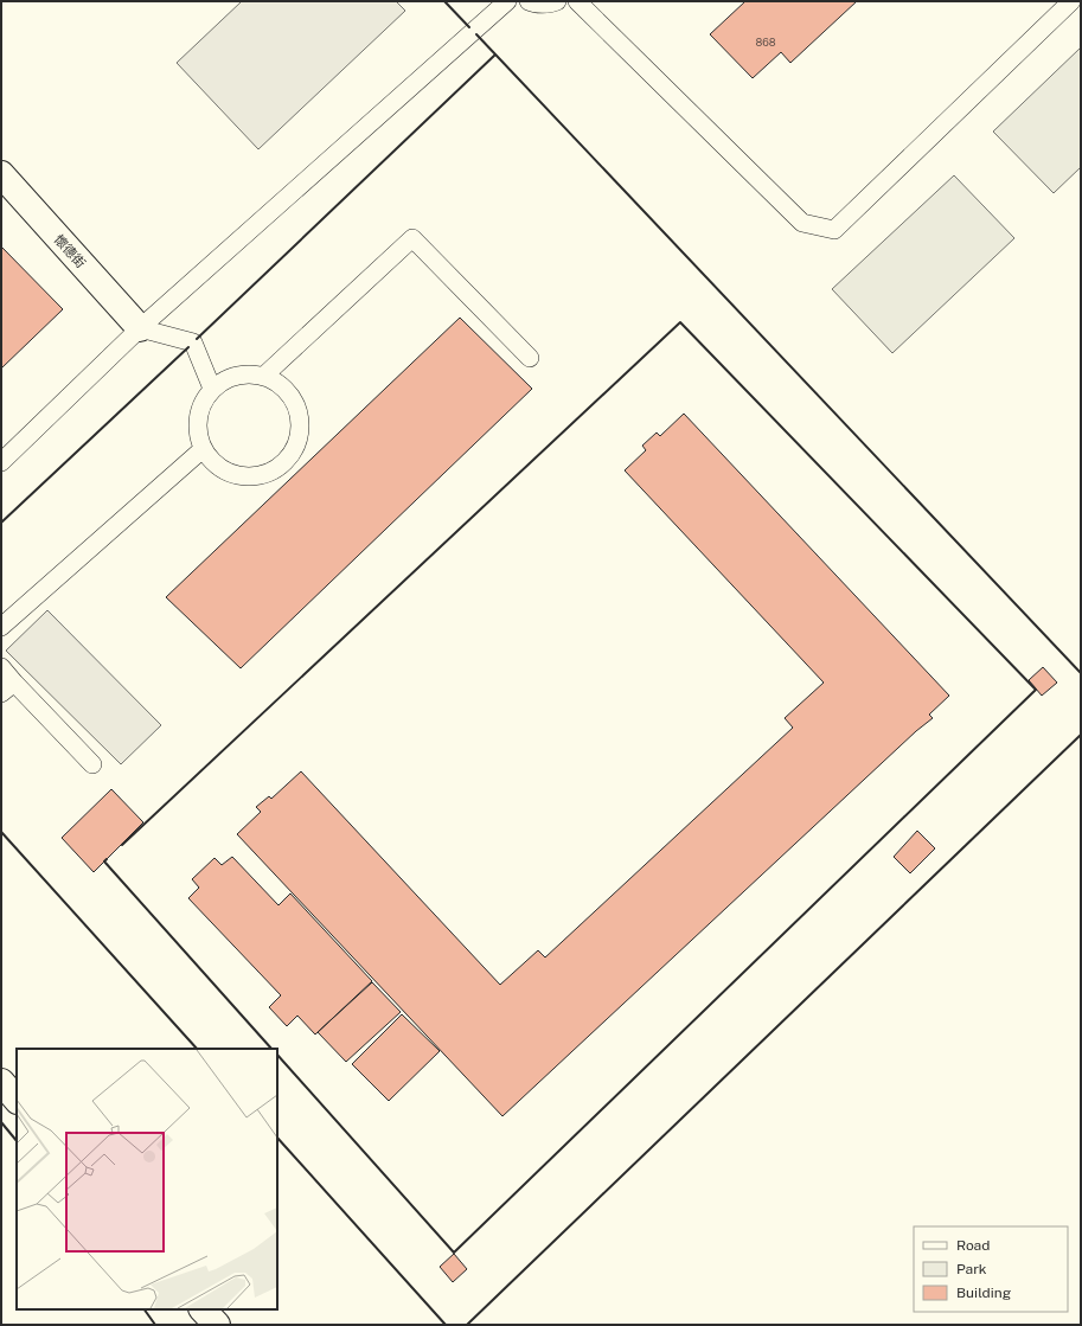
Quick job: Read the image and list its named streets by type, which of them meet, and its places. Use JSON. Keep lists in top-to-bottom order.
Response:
{
  "streets": {
    "street": ["懷德街"]
  },
  "house_numbers": ["868"],
  "legend": ["Road", "Park", "Building"]
}
